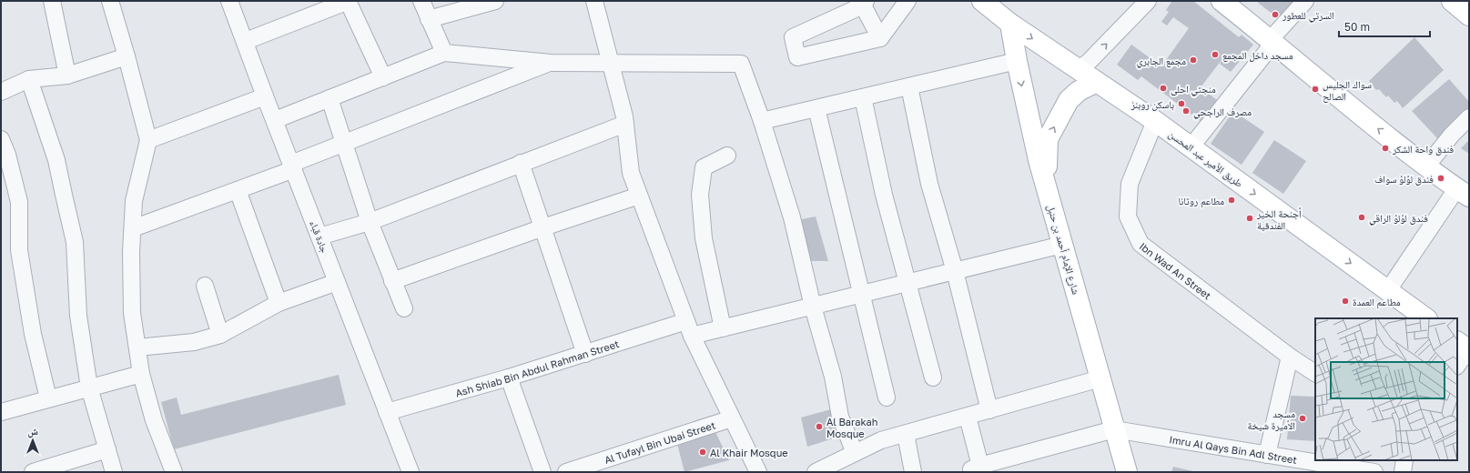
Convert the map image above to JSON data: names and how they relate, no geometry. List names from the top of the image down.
{
  "streets": {
    "main road": ["طريق الأمير عبد المحسن", "شارع الإمام أحمد بن حنبل"],
    "street": [
      "جادة قباء",
      "Ibn Wad An Street",
      "Ash Shiab Bin Abdul Rahman Street",
      "Al Tufayl Bin Ubai Street",
      "Imru Al Qays Bin Adl Street"
    ]
  },
  "crossings": [
    ["طريق الأمير عبد المحسن", "شارع الإمام أحمد بن حنبل"],
    ["طريق الأمير عبد المحسن", "Ibn Wad An Street"],
    ["جادة قباء", "Ash Shiab Bin Abdul Rahman Street"],
    ["شارع الإمام أحمد بن حنبل", "Ash Shiab Bin Abdul Rahman Street"],
    ["شارع الإمام أحمد بن حنبل", "Imru Al Qays Bin Adl Street"]
  ],
  "places": [
    "السرتي للعطور",
    "مسجد داخل المجمع",
    "مجمع الجابري",
    "منجتي احلى",
    "سواك الجليس الصالح",
    "باسكن روبنز",
    "مصرف الراجحي",
    "فندق واحة الشكر",
    "فندق لؤلؤ سواف",
    "مطاعم روتانا",
    "فندق لؤلؤ الراقي",
    "أجنحة الخير الفندقية",
    "مطاعم العمدة",
    "مسجد الأميرة شيخة",
    "Al Barakah Mosque",
    "Al Khair Mosque"
  ],
  "scale_bar": "50 m",
  "north": "top"
}
